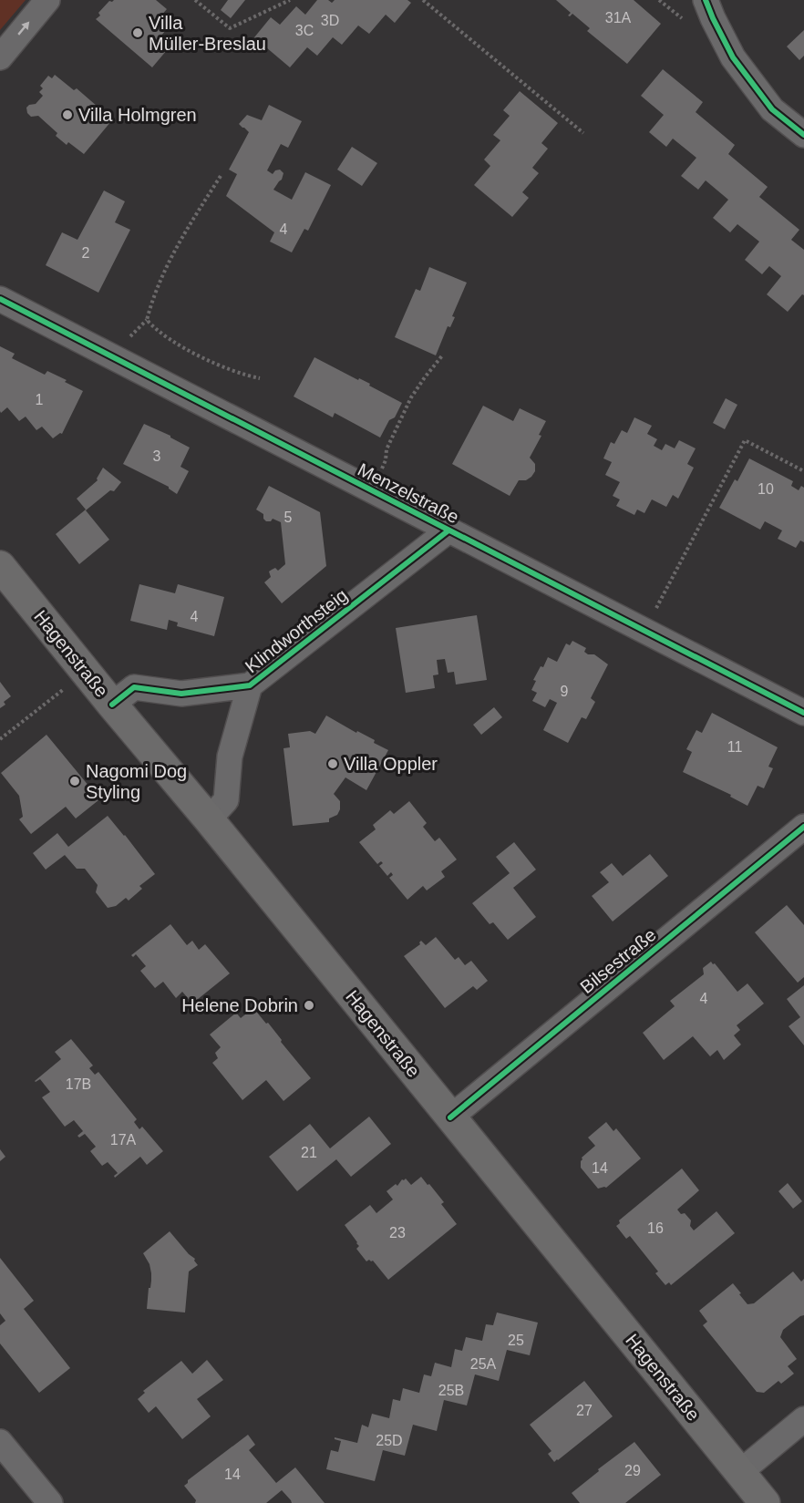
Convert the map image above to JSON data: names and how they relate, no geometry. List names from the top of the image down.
{
  "streets": {
    "main road": ["Hagenstraße"],
    "street": ["Menzelstraße", "Klindworthsteig", "Bilsestraße"]
  },
  "crossings": [
    ["Menzelstraße", "Klindworthsteig"],
    ["Klindworthsteig", "Hagenstraße"],
    ["Hagenstraße", "Bilsestraße"]
  ],
  "places": [
    "Villa Müller-Breslau",
    "Villa Holmgren",
    "Villa Oppler",
    "Nagomi Dog Styling",
    "Helene Dobrin"
  ],
  "house_numbers": [
    "31A",
    "3D",
    "3C",
    "4",
    "2",
    "1",
    "3",
    "10",
    "5",
    "4",
    "9",
    "11",
    "4",
    "17B",
    "17A",
    "21",
    "14",
    "16",
    "23",
    "25",
    "25A",
    "25B",
    "27",
    "25D",
    "29",
    "14"
  ]
}
